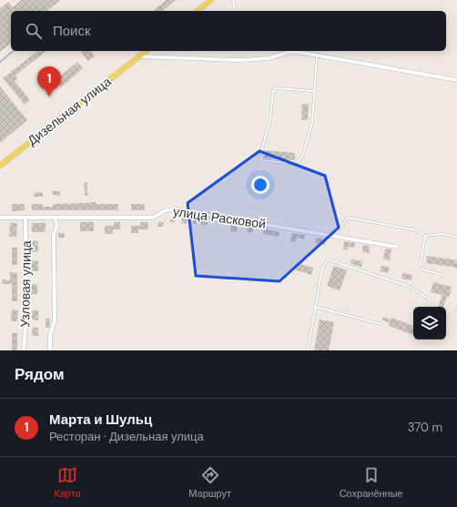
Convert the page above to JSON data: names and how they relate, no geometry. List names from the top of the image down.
{
  "streets": {
    "main road": ["Дизельная улица"],
    "street": ["улица Расковой", "Узловая улица"]
  },
  "crossings": [
    ["улица Расковой", "Узловая улица"]
  ],
  "page": {
    "search": "Поиск",
    "pins": "1",
    "heading": "Рядом",
    "list": [
      {
        "mark": "1",
        "name": "Марта и Шульц",
        "note": "Ресторан · Дизельная улица",
        "value": "370 m"
      }
    ],
    "nav": ["Карта", "Маршрут", "Сохранённые"]
  }
}
